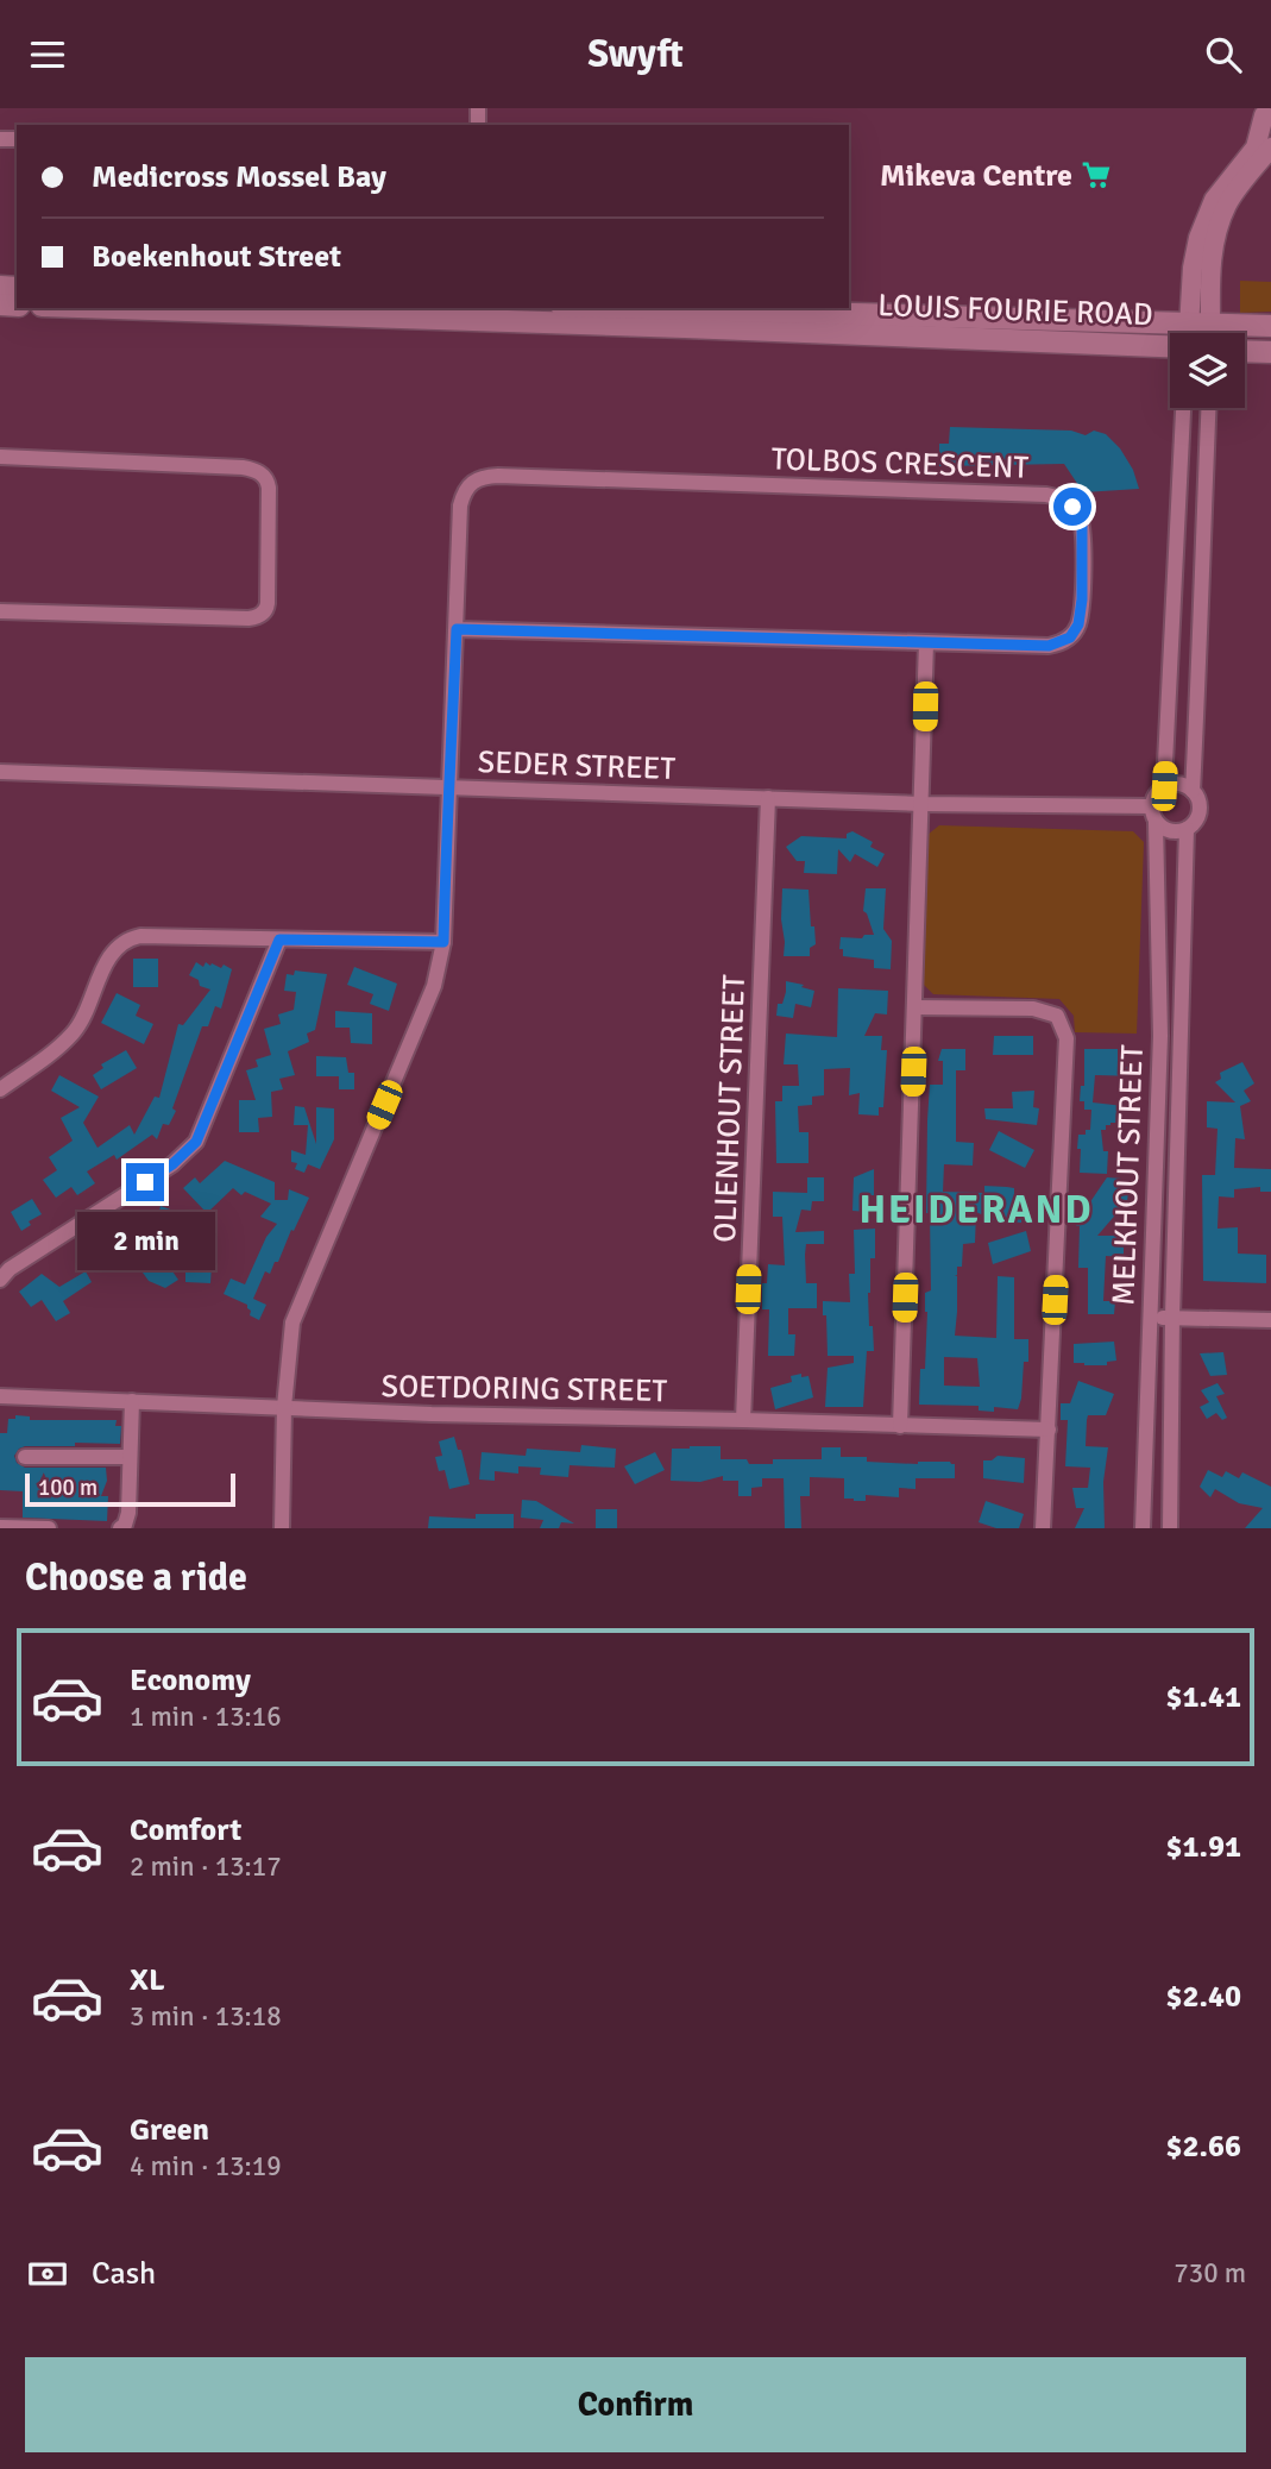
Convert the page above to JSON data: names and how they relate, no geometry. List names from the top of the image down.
{
  "streets": {
    "main road": ["LOUIS FOURIE ROAD"],
    "street": [
      "TOLBOS CRESCENT",
      "SEDER STREET",
      "OLIENHOUT STREET",
      "MELKHOUT STREET",
      "SOETDORING STREET"
    ]
  },
  "crossings": [
    ["TOLBOS CRESCENT", "SEDER STREET"],
    ["TOLBOS CRESCENT", "SOETDORING STREET"],
    ["SEDER STREET", "OLIENHOUT STREET"],
    ["SEDER STREET", "MELKHOUT STREET"],
    ["OLIENHOUT STREET", "SOETDORING STREET"]
  ],
  "districts": ["HEIDERAND"],
  "places": {
    "supermarket": ["Mikeva Centre"]
  },
  "scale_bar": "100 m",
  "page": {
    "header": "Swyft",
    "banner": ["Medicross Mossel Bay", "Boekenhout Street"],
    "bubble": "2 min",
    "scale": "100 m",
    "heading": "Choose a ride",
    "list": [
      {
        "name": "Economy",
        "note": "1 min · 13:16",
        "value": "$1.41"
      },
      {
        "name": "Comfort",
        "note": "2 min · 13:17",
        "value": "$1.91"
      },
      {
        "name": "XL",
        "note": "3 min · 13:18",
        "value": "$2.40"
      },
      {
        "name": "Green",
        "note": "4 min · 13:19",
        "value": "$2.66"
      }
    ],
    "pay": ["Cash", "730 m"],
    "buttons": "Confirm"
  }
}
